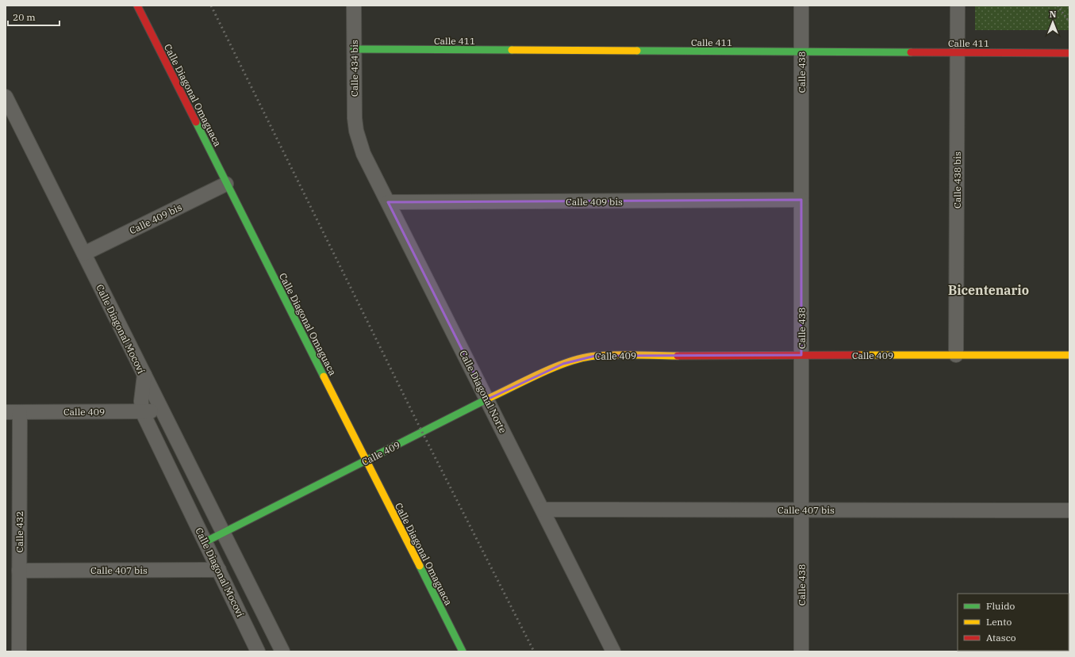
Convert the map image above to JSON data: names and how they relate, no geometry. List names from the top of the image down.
{
  "streets": {
    "street": [
      "Calle 411",
      "Calle 434 bis",
      "Calle 438",
      "Calle Diagonal Omaguaca",
      "Calle 438 bis",
      "Calle 409 bis",
      "Calle Diagonal Mocoví",
      "Calle 409",
      "Calle Diagonal Norte",
      "Calle 407 bis",
      "Calle 432"
    ]
  },
  "crossings": [
    ["Calle 411", "Calle 434 bis"],
    ["Calle 411", "Calle 438"],
    ["Calle 411", "Calle 438 bis"],
    ["Calle 434 bis", "Calle Diagonal Norte"],
    ["Calle 438", "Calle 409 bis"],
    ["Calle 438", "Calle 409"],
    ["Calle 438", "Calle 407 bis"],
    ["Calle Diagonal Omaguaca", "Calle 409 bis"],
    ["Calle Diagonal Omaguaca", "Calle 409"],
    ["Calle 438 bis", "Calle 409"],
    ["Calle 409 bis", "Calle Diagonal Mocoví"],
    ["Calle 409 bis", "Calle Diagonal Norte"],
    ["Calle Diagonal Mocoví", "Calle 409"],
    ["Calle Diagonal Mocoví", "Calle 407 bis"],
    ["Calle 409", "Calle Diagonal Norte"],
    ["Calle 409", "Calle 432"],
    ["Calle Diagonal Norte", "Calle 407 bis"],
    ["Calle 407 bis", "Calle 432"]
  ],
  "districts": ["Bicentenario"],
  "legend": ["Fluido", "Lento", "Atasco"],
  "scale_bar": "20 m",
  "north": "top"
}
